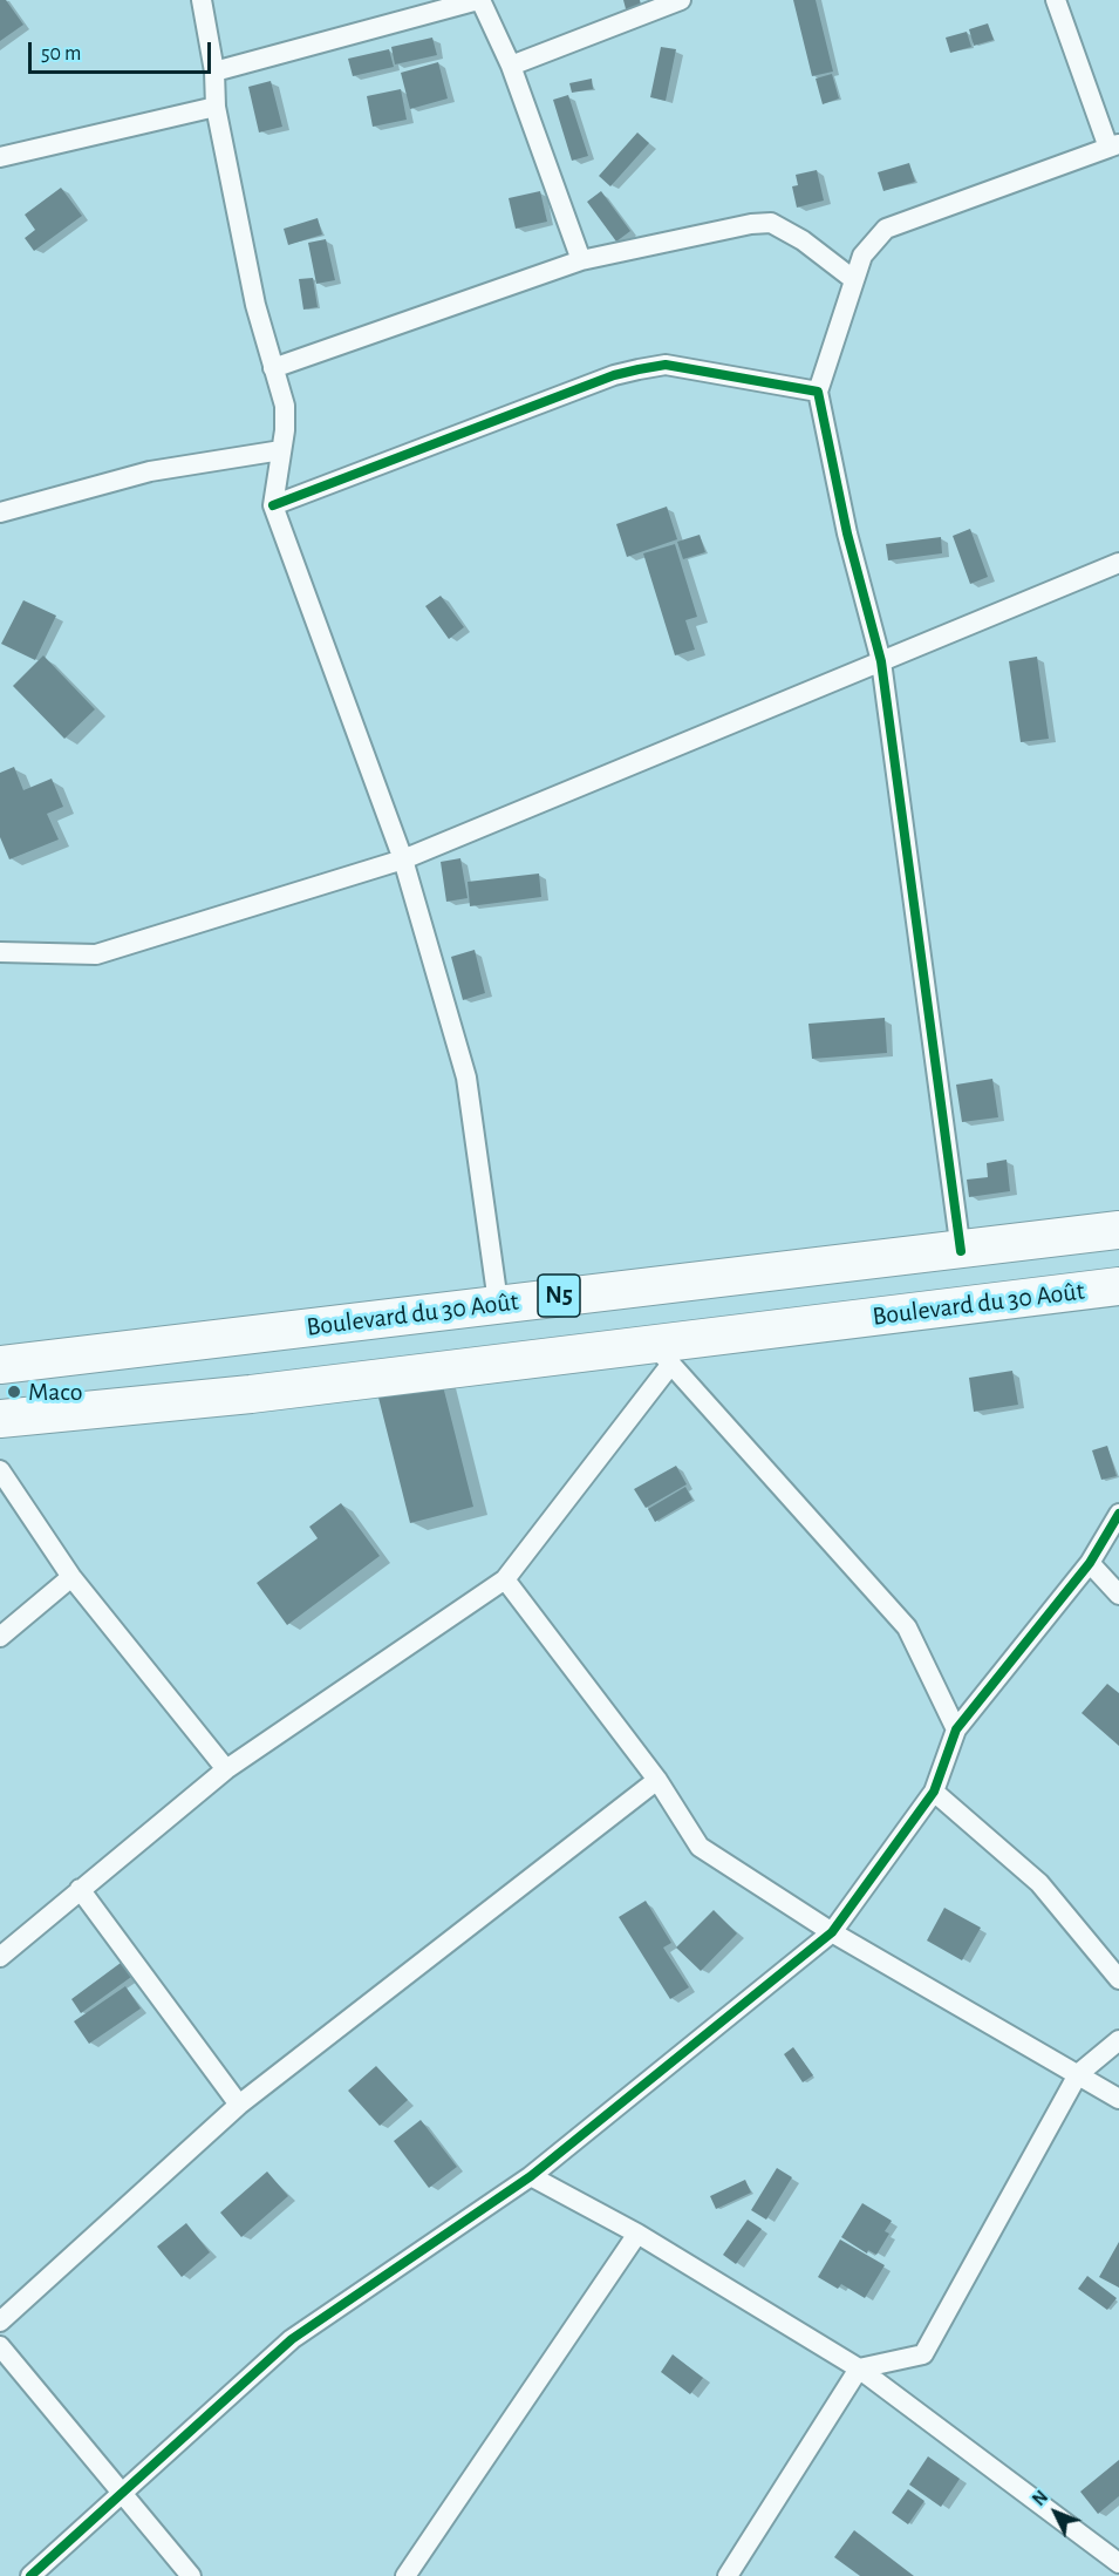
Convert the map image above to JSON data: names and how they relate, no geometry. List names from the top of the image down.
{
  "streets": {
    "highway": ["N5", "Boulevard du 30 Août"]
  },
  "places": ["Maco"],
  "scale_bar": "50 m",
  "north": "top left"
}
